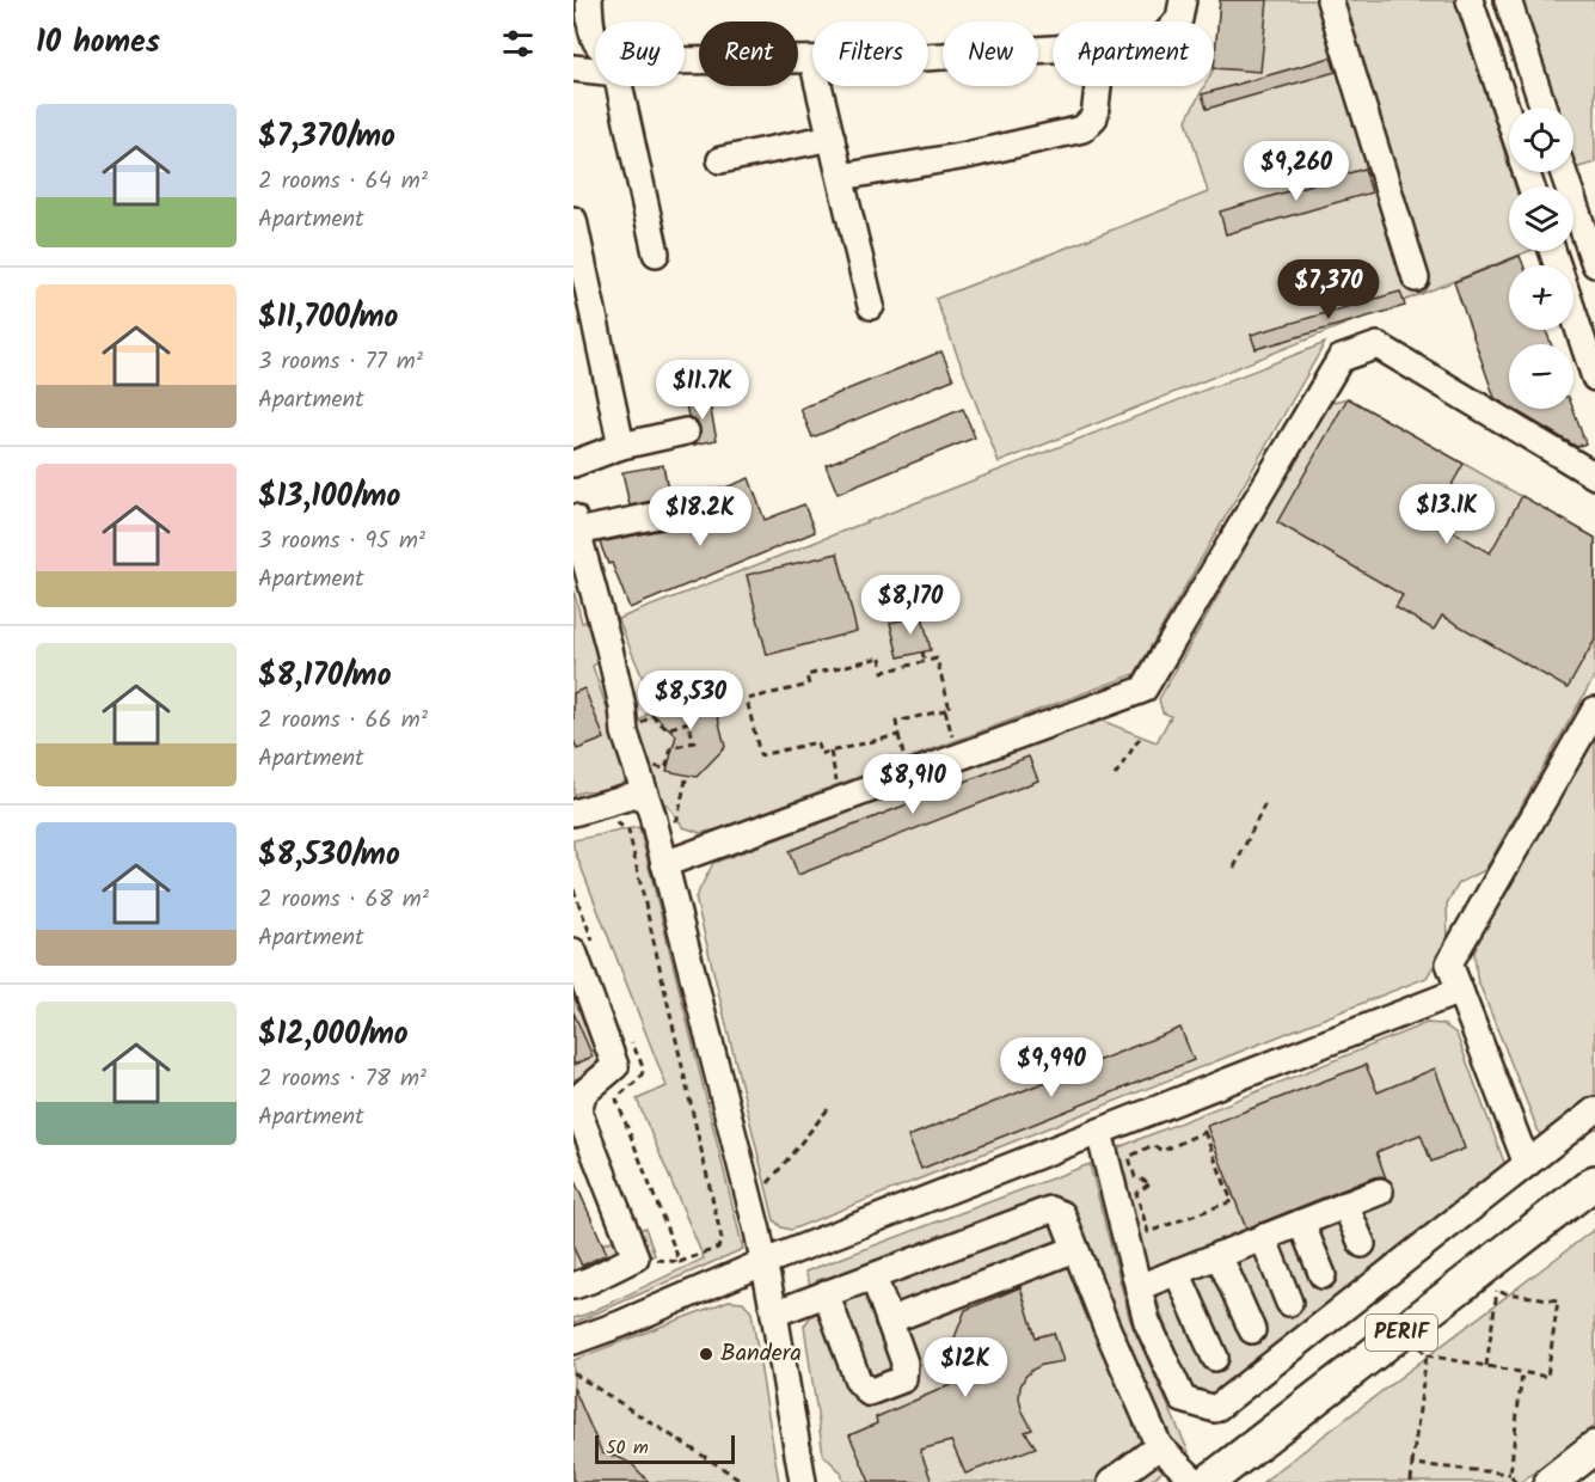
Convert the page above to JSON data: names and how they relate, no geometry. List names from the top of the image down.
{
  "streets": {
    "main road": ["PERIF"]
  },
  "places": ["Bandera"],
  "scale_bar": "50 m",
  "page": {
    "heading": "10 homes",
    "chip": [
      "Buy",
      "Rent",
      "Filters",
      "New",
      "Apartment"
    ],
    "list": [
      {
        "name": "$7,370/mo",
        "note": "2 rooms · 64 m² · Apartment"
      },
      {
        "name": "$11,700/mo",
        "note": "3 rooms · 77 m² · Apartment"
      },
      {
        "name": "$13,100/mo",
        "note": "3 rooms · 95 m² · Apartment"
      },
      {
        "name": "$8,170/mo",
        "note": "2 rooms · 66 m² · Apartment"
      },
      {
        "name": "$8,530/mo",
        "note": "2 rooms · 68 m² · Apartment"
      },
      {
        "name": "$12,000/mo",
        "note": "2 rooms · 78 m² · Apartment"
      }
    ],
    "map_buttons": ["+", "−"],
    "price": [
      "$9,260",
      "$7,370",
      "$11.7K",
      "$13.1K",
      "$18.2K",
      "$8,170",
      "$8,530",
      "$8,910",
      "$9,990",
      "$12K"
    ],
    "scale": "50 m"
  }
}
